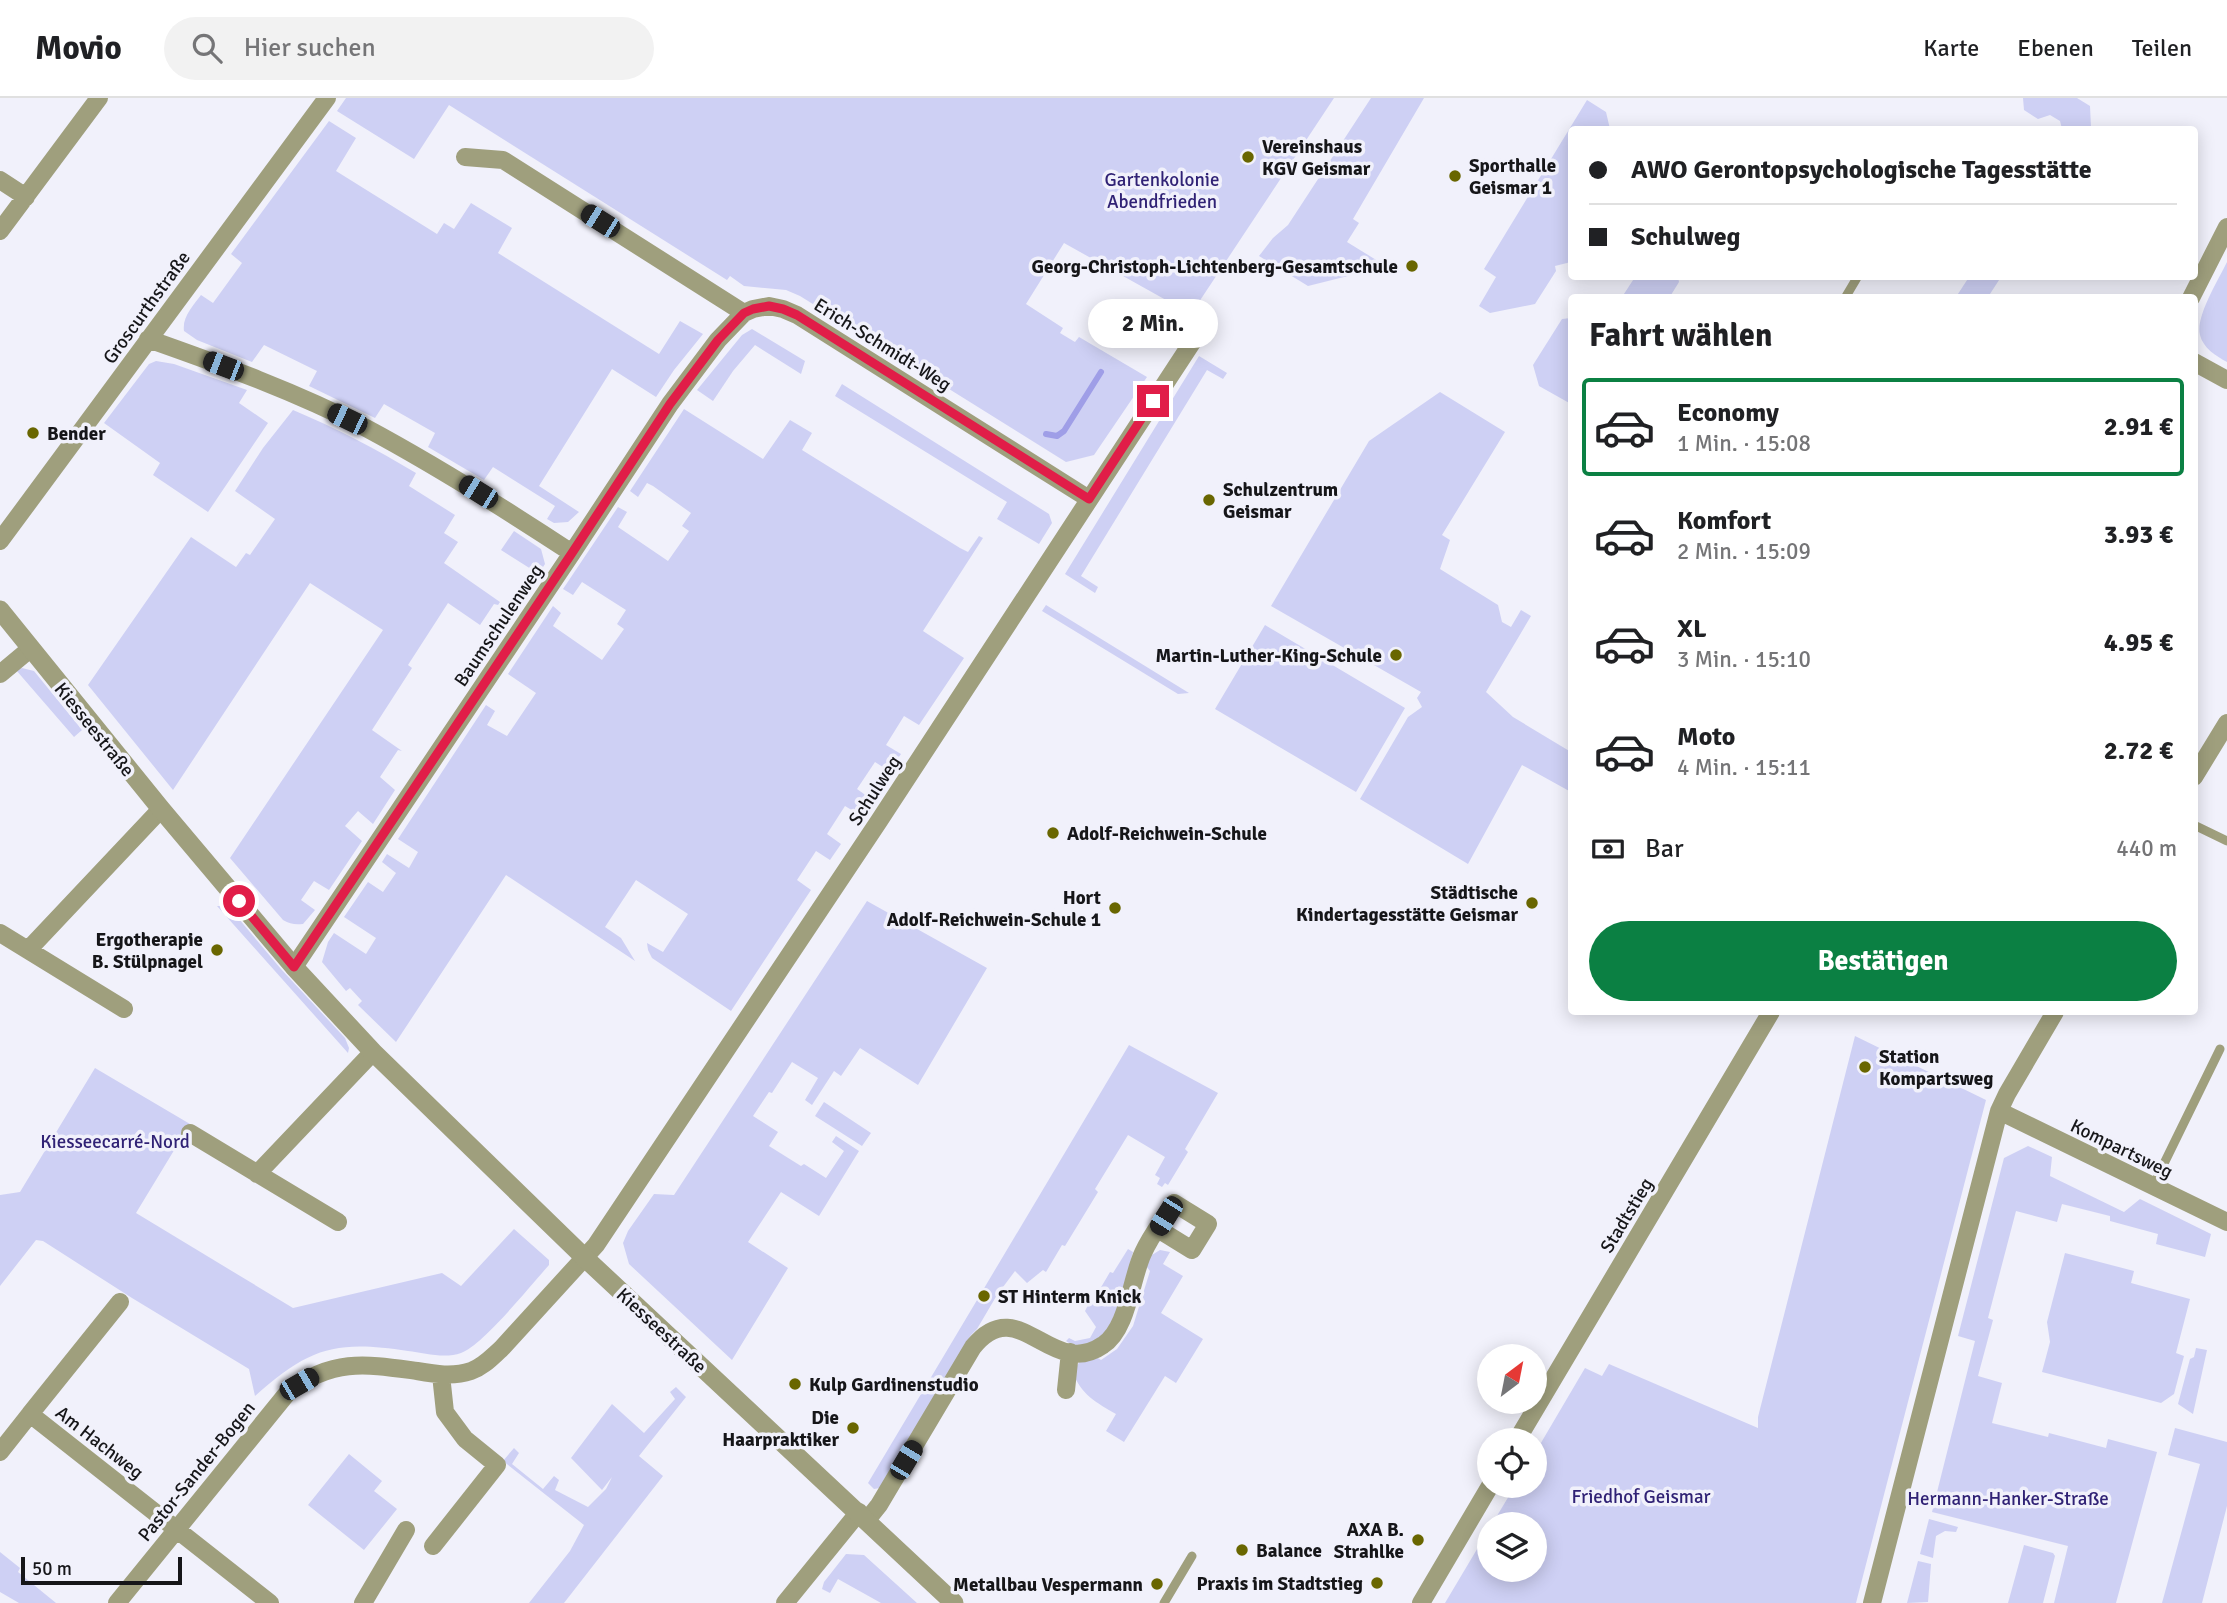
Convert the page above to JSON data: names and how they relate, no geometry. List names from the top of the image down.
{
  "streets": {
    "street": [
      "Groscurthstraße",
      "Erich-Schmidt-Weg",
      "Baumschulenweg",
      "Kiesseestraße",
      "Schulweg",
      "Kompartsweg",
      "Stadtstieg",
      "Am Hachweg",
      "Pastor-Sander-Bogen"
    ]
  },
  "crossings": [
    ["Erich-Schmidt-Weg", "Baumschulenweg"],
    ["Erich-Schmidt-Weg", "Schulweg"],
    ["Baumschulenweg", "Kiesseestraße"],
    ["Kiesseestraße", "Schulweg"],
    ["Kiesseestraße", "Pastor-Sander-Bogen"],
    ["Schulweg", "Pastor-Sander-Bogen"],
    ["Am Hachweg", "Pastor-Sander-Bogen"]
  ],
  "parks": [
    "Gartenkolonie Abendfrieden",
    "Kiesseecarré-Nord",
    "Friedhof Geismar",
    "Hermann-Hanker-Straße"
  ],
  "places": [
    "Vereinshaus KGV Geismar",
    "Sporthalle Geismar 1",
    "Georg-Christoph-Lichtenberg-Gesamtschule",
    "Bender",
    "Schulzentrum Geismar",
    "Martin-Luther-King-Schule",
    "Adolf-Reichwein-Schule",
    "Städtische Kindertagesstätte Geismar",
    "Hort Adolf-Reichwein-Schule 1",
    "Ergotherapie B. Stülpnagel",
    "Station Kompartsweg",
    "ST Hinterm Knick",
    "Kulp Gardinenstudio",
    "Die Haarpraktiker",
    "AXA B. Strahlke",
    "Balance",
    "Praxis im Stadtstieg",
    "Metallbau Vespermann"
  ],
  "scale_bar": "50 m",
  "north": "top right",
  "page": {
    "header": "Movio",
    "search": "Hier suchen",
    "nav": ["Karte", "Ebenen", "Teilen"],
    "banner": ["AWO Gerontopsychologische Tagesstätte", "Schulweg"],
    "heading": "Fahrt wählen",
    "bubble": "2 Min.",
    "list": [
      {
        "name": "Economy",
        "note": "1 Min. · 15:08",
        "value": "2.91 €"
      },
      {
        "name": "Komfort",
        "note": "2 Min. · 15:09",
        "value": "3.93 €"
      },
      {
        "name": "XL",
        "note": "3 Min. · 15:10",
        "value": "4.95 €"
      },
      {
        "name": "Moto",
        "note": "4 Min. · 15:11",
        "value": "2.72 €"
      }
    ],
    "pay": ["Bar", "440 m"],
    "buttons": "Bestätigen",
    "scale": "50 m"
  }
}
